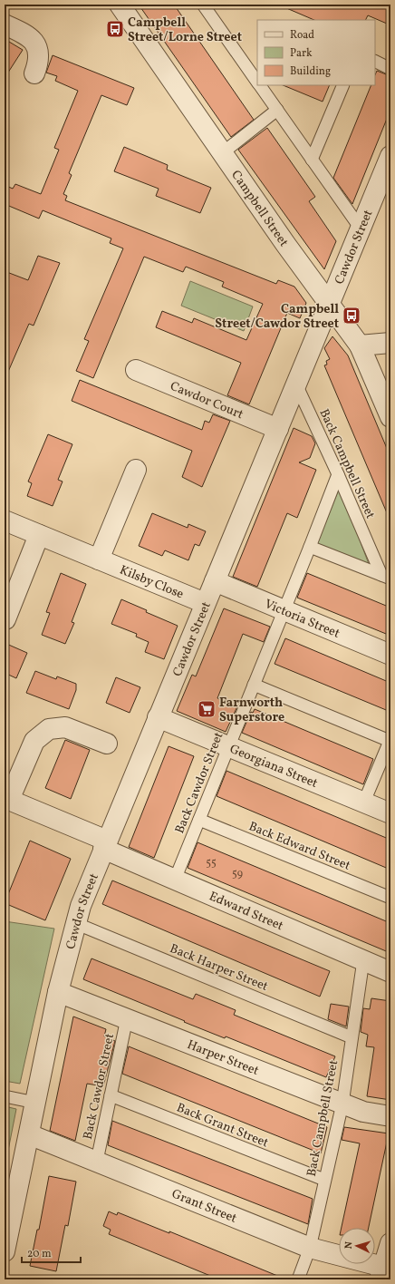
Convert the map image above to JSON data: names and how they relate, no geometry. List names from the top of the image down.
{
  "streets": {
    "street": [
      "Campbell Street",
      "Cawdor Street",
      "Cawdor Court",
      "Kilsby Close",
      "Victoria Street",
      "Georgiana Street",
      "Edward Street",
      "Harper Street",
      "Grant Street"
    ],
    "lane": [
      "Back Campbell Street",
      "Back Cawdor Street",
      "Back Edward Street",
      "Back Harper Street",
      "Back Grant Street"
    ]
  },
  "crossings": [
    ["Campbell Street", "Cawdor Street"],
    ["Cawdor Street", "Cawdor Court"],
    ["Cawdor Street", "Back Campbell Street"],
    ["Cawdor Street", "Kilsby Close"],
    ["Cawdor Street", "Victoria Street"],
    ["Cawdor Street", "Georgiana Street"],
    ["Cawdor Street", "Edward Street"],
    ["Cawdor Street", "Back Harper Street"],
    ["Cawdor Street", "Harper Street"],
    ["Cawdor Street", "Grant Street"],
    ["Back Campbell Street", "Back Cawdor Street"],
    ["Back Campbell Street", "Edward Street"],
    ["Back Campbell Street", "Back Harper Street"],
    ["Back Campbell Street", "Harper Street"],
    ["Back Campbell Street", "Back Grant Street"],
    ["Back Campbell Street", "Grant Street"],
    ["Victoria Street", "Back Cawdor Street"],
    ["Georgiana Street", "Back Cawdor Street"],
    ["Back Cawdor Street", "Back Edward Street"],
    ["Back Cawdor Street", "Edward Street"],
    ["Back Cawdor Street", "Harper Street"],
    ["Back Cawdor Street", "Back Grant Street"],
    ["Back Cawdor Street", "Grant Street"]
  ],
  "places": {
    "bus stop": ["Campbell Street/Lorne Street", "Campbell Street/Cawdor Street"],
    "supermarket": ["Farnworth Superstore"]
  },
  "house_numbers": ["55", "59"],
  "legend": ["Road", "Park", "Building"],
  "scale_bar": "20 m",
  "north": "left"
}
